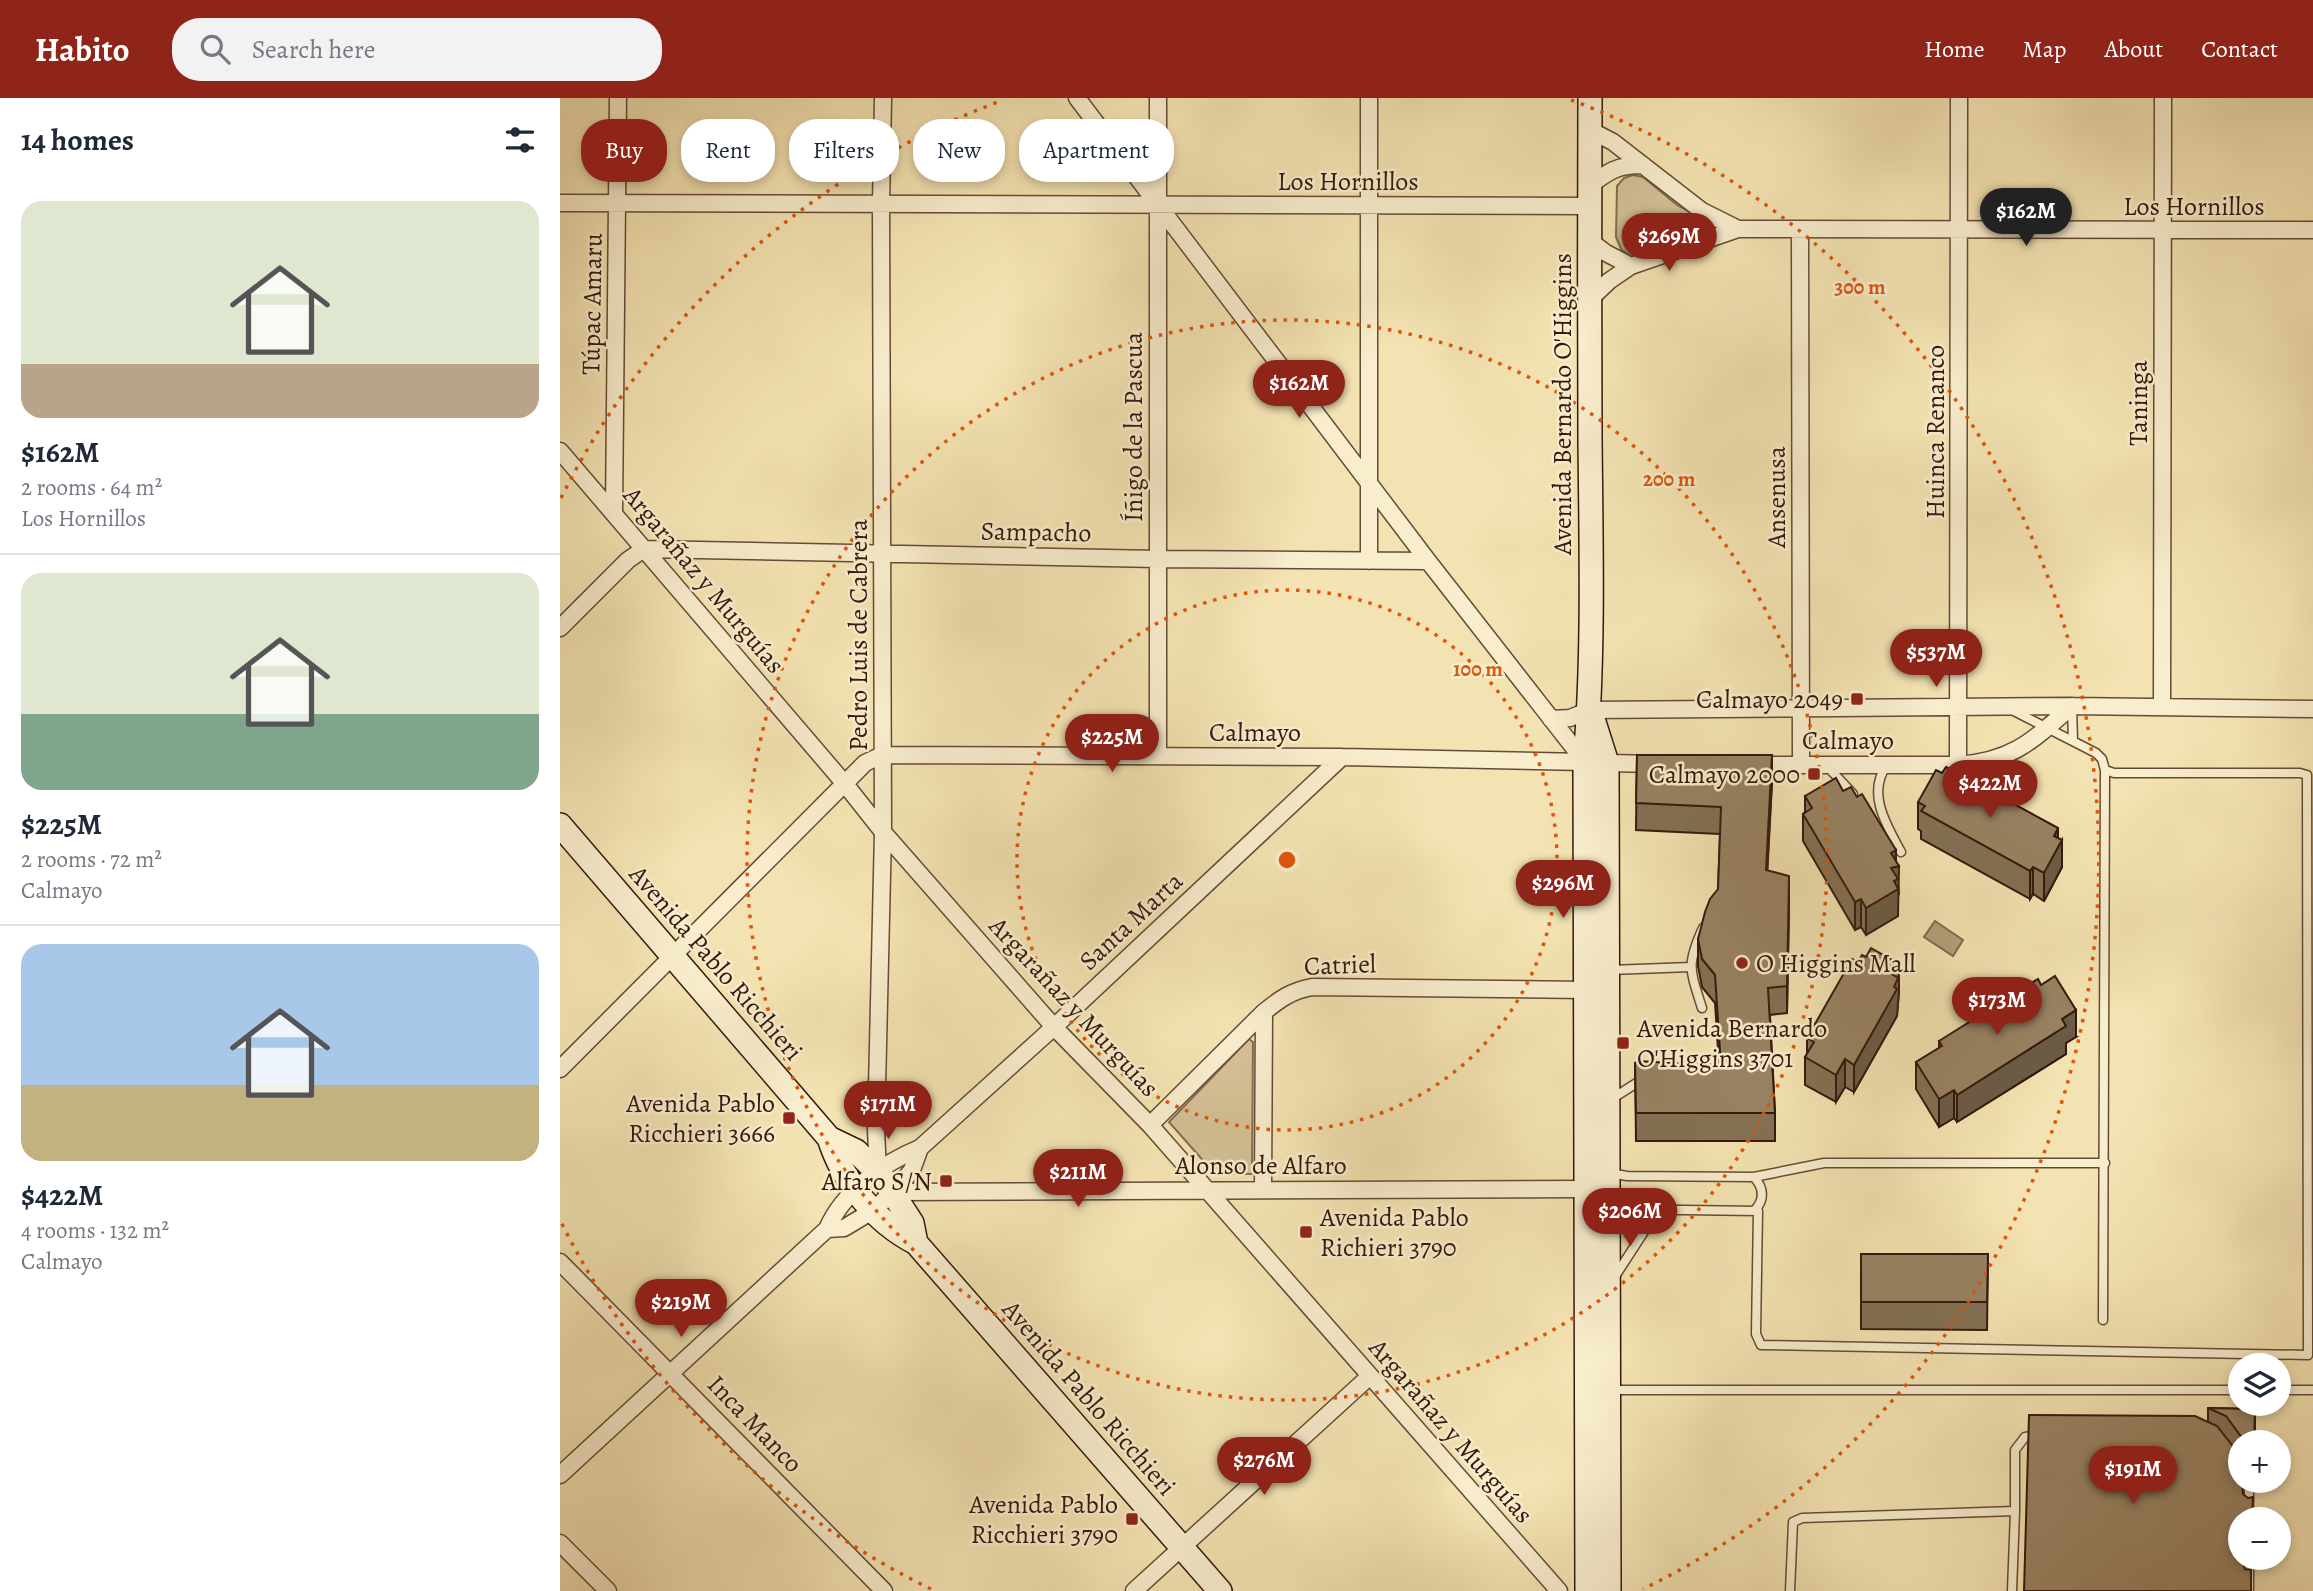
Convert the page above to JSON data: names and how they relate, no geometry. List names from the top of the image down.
{
  "streets": {
    "main road": ["Avenida Bernardo O'Higgins", "Avenida Pablo Ricchieri"],
    "street": [
      "Los Hornillos",
      "Túpac Amaru",
      "Taninga",
      "Íñigo de la Pascua",
      "Huinca Renanco",
      "Ansenusa",
      "Sampacho",
      "Argarañaz y Murguías",
      "Pedro Luis de Cabrera",
      "Calmayo",
      "Santa Marta",
      "Catriel",
      "Alonso de Alfaro",
      "Inca Manco"
    ]
  },
  "crossings": [
    ["Los Hornillos", "Túpac Amaru"],
    ["Los Hornillos", "Taninga"],
    ["Los Hornillos", "Avenida Bernardo O'Higgins"],
    ["Los Hornillos", "Íñigo de la Pascua"],
    ["Los Hornillos", "Huinca Renanco"],
    ["Los Hornillos", "Ansenusa"],
    ["Los Hornillos", "Pedro Luis de Cabrera"],
    ["Túpac Amaru", "Argarañaz y Murguías"],
    ["Taninga", "Calmayo"],
    ["Avenida Bernardo O'Higgins", "Calmayo"],
    ["Avenida Bernardo O'Higgins", "Catriel"],
    ["Avenida Bernardo O'Higgins", "Alonso de Alfaro"],
    ["Íñigo de la Pascua", "Sampacho"],
    ["Íñigo de la Pascua", "Calmayo"],
    ["Huinca Renanco", "Calmayo"],
    ["Ansenusa", "Calmayo"],
    ["Sampacho", "Argarañaz y Murguías"],
    ["Sampacho", "Pedro Luis de Cabrera"],
    ["Argarañaz y Murguías", "Pedro Luis de Cabrera"],
    ["Argarañaz y Murguías", "Santa Marta"],
    ["Argarañaz y Murguías", "Catriel"],
    ["Argarañaz y Murguías", "Alonso de Alfaro"],
    ["Pedro Luis de Cabrera", "Calmayo"],
    ["Pedro Luis de Cabrera", "Santa Marta"],
    ["Pedro Luis de Cabrera", "Avenida Pablo Ricchieri"],
    ["Calmayo", "Santa Marta"],
    ["Santa Marta", "Avenida Pablo Ricchieri"],
    ["Santa Marta", "Alonso de Alfaro"],
    ["Santa Marta", "Inca Manco"],
    ["Avenida Pablo Ricchieri", "Alonso de Alfaro"]
  ],
  "places": {
    "transit": [
      "Calmayo 2049",
      "Calmayo 2000",
      "Avenida Bernardo O'Higgins 3701",
      "Avenida Pablo Ricchieri 3666",
      "Alfaro S/N",
      "Avenida Pablo Richieri 3790",
      "Avenida Pablo Ricchieri 3790"
    ],
    "other": ["O Higgins Mall"]
  },
  "page": {
    "header": "Habito",
    "search": "Search here",
    "nav": [
      "Home",
      "Map",
      "About",
      "Contact"
    ],
    "heading": "14 homes",
    "chip": [
      "Buy",
      "Rent",
      "Filters",
      "New",
      "Apartment"
    ],
    "list": [
      {
        "name": "$162M",
        "note": "2 rooms · 64 m² · Los Hornillos"
      },
      {
        "name": "$225M",
        "note": "2 rooms · 72 m² · Calmayo"
      },
      {
        "name": "$422M",
        "note": "4 rooms · 132 m² · Calmayo"
      }
    ],
    "price": [
      "$162M",
      "$269M",
      "$162M",
      "$537M",
      "$225M",
      "$422M",
      "$296M",
      "$173M",
      "$171M",
      "$211M",
      "$206M",
      "$219M",
      "$276M",
      "$191M"
    ],
    "map_buttons": ["+", "−"]
  },
  "rings": ["300 m", "200 m", "100 m"]
}
